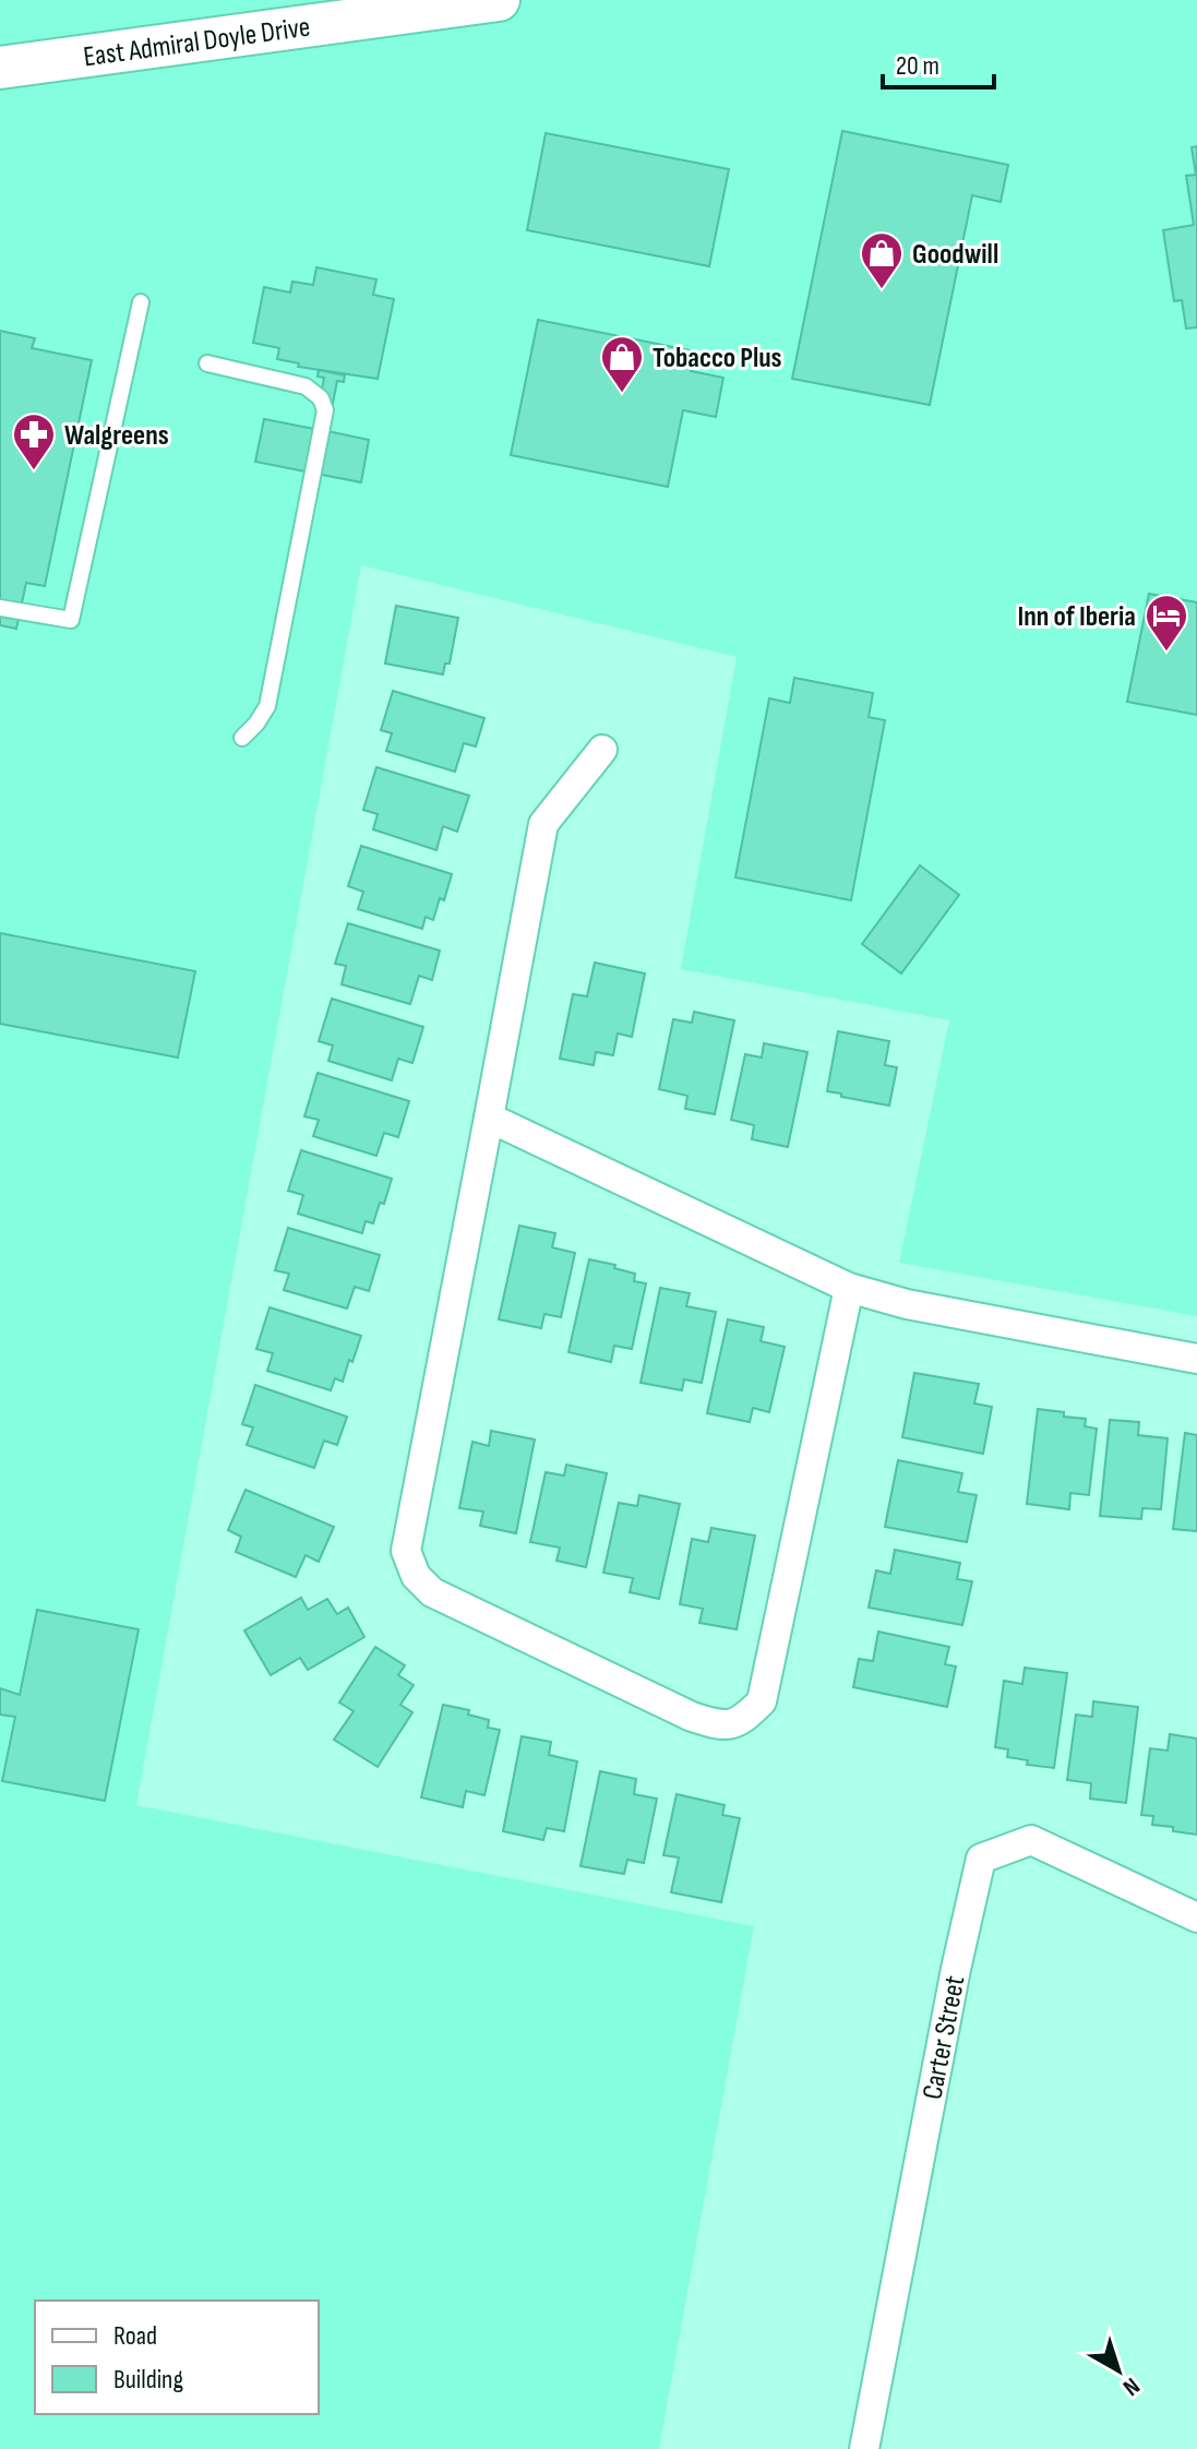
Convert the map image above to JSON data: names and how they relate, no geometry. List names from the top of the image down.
{
  "streets": {
    "main road": ["East Admiral Doyle Drive"],
    "street": ["Carter Street"]
  },
  "places": {
    "shop": ["Goodwill", "Tobacco Plus"],
    "pharmacy": ["Walgreens"],
    "hotel": ["Inn of Iberia"]
  },
  "legend": ["Road", "Building"],
  "scale_bar": "20 m",
  "north": "bottom right"
}
